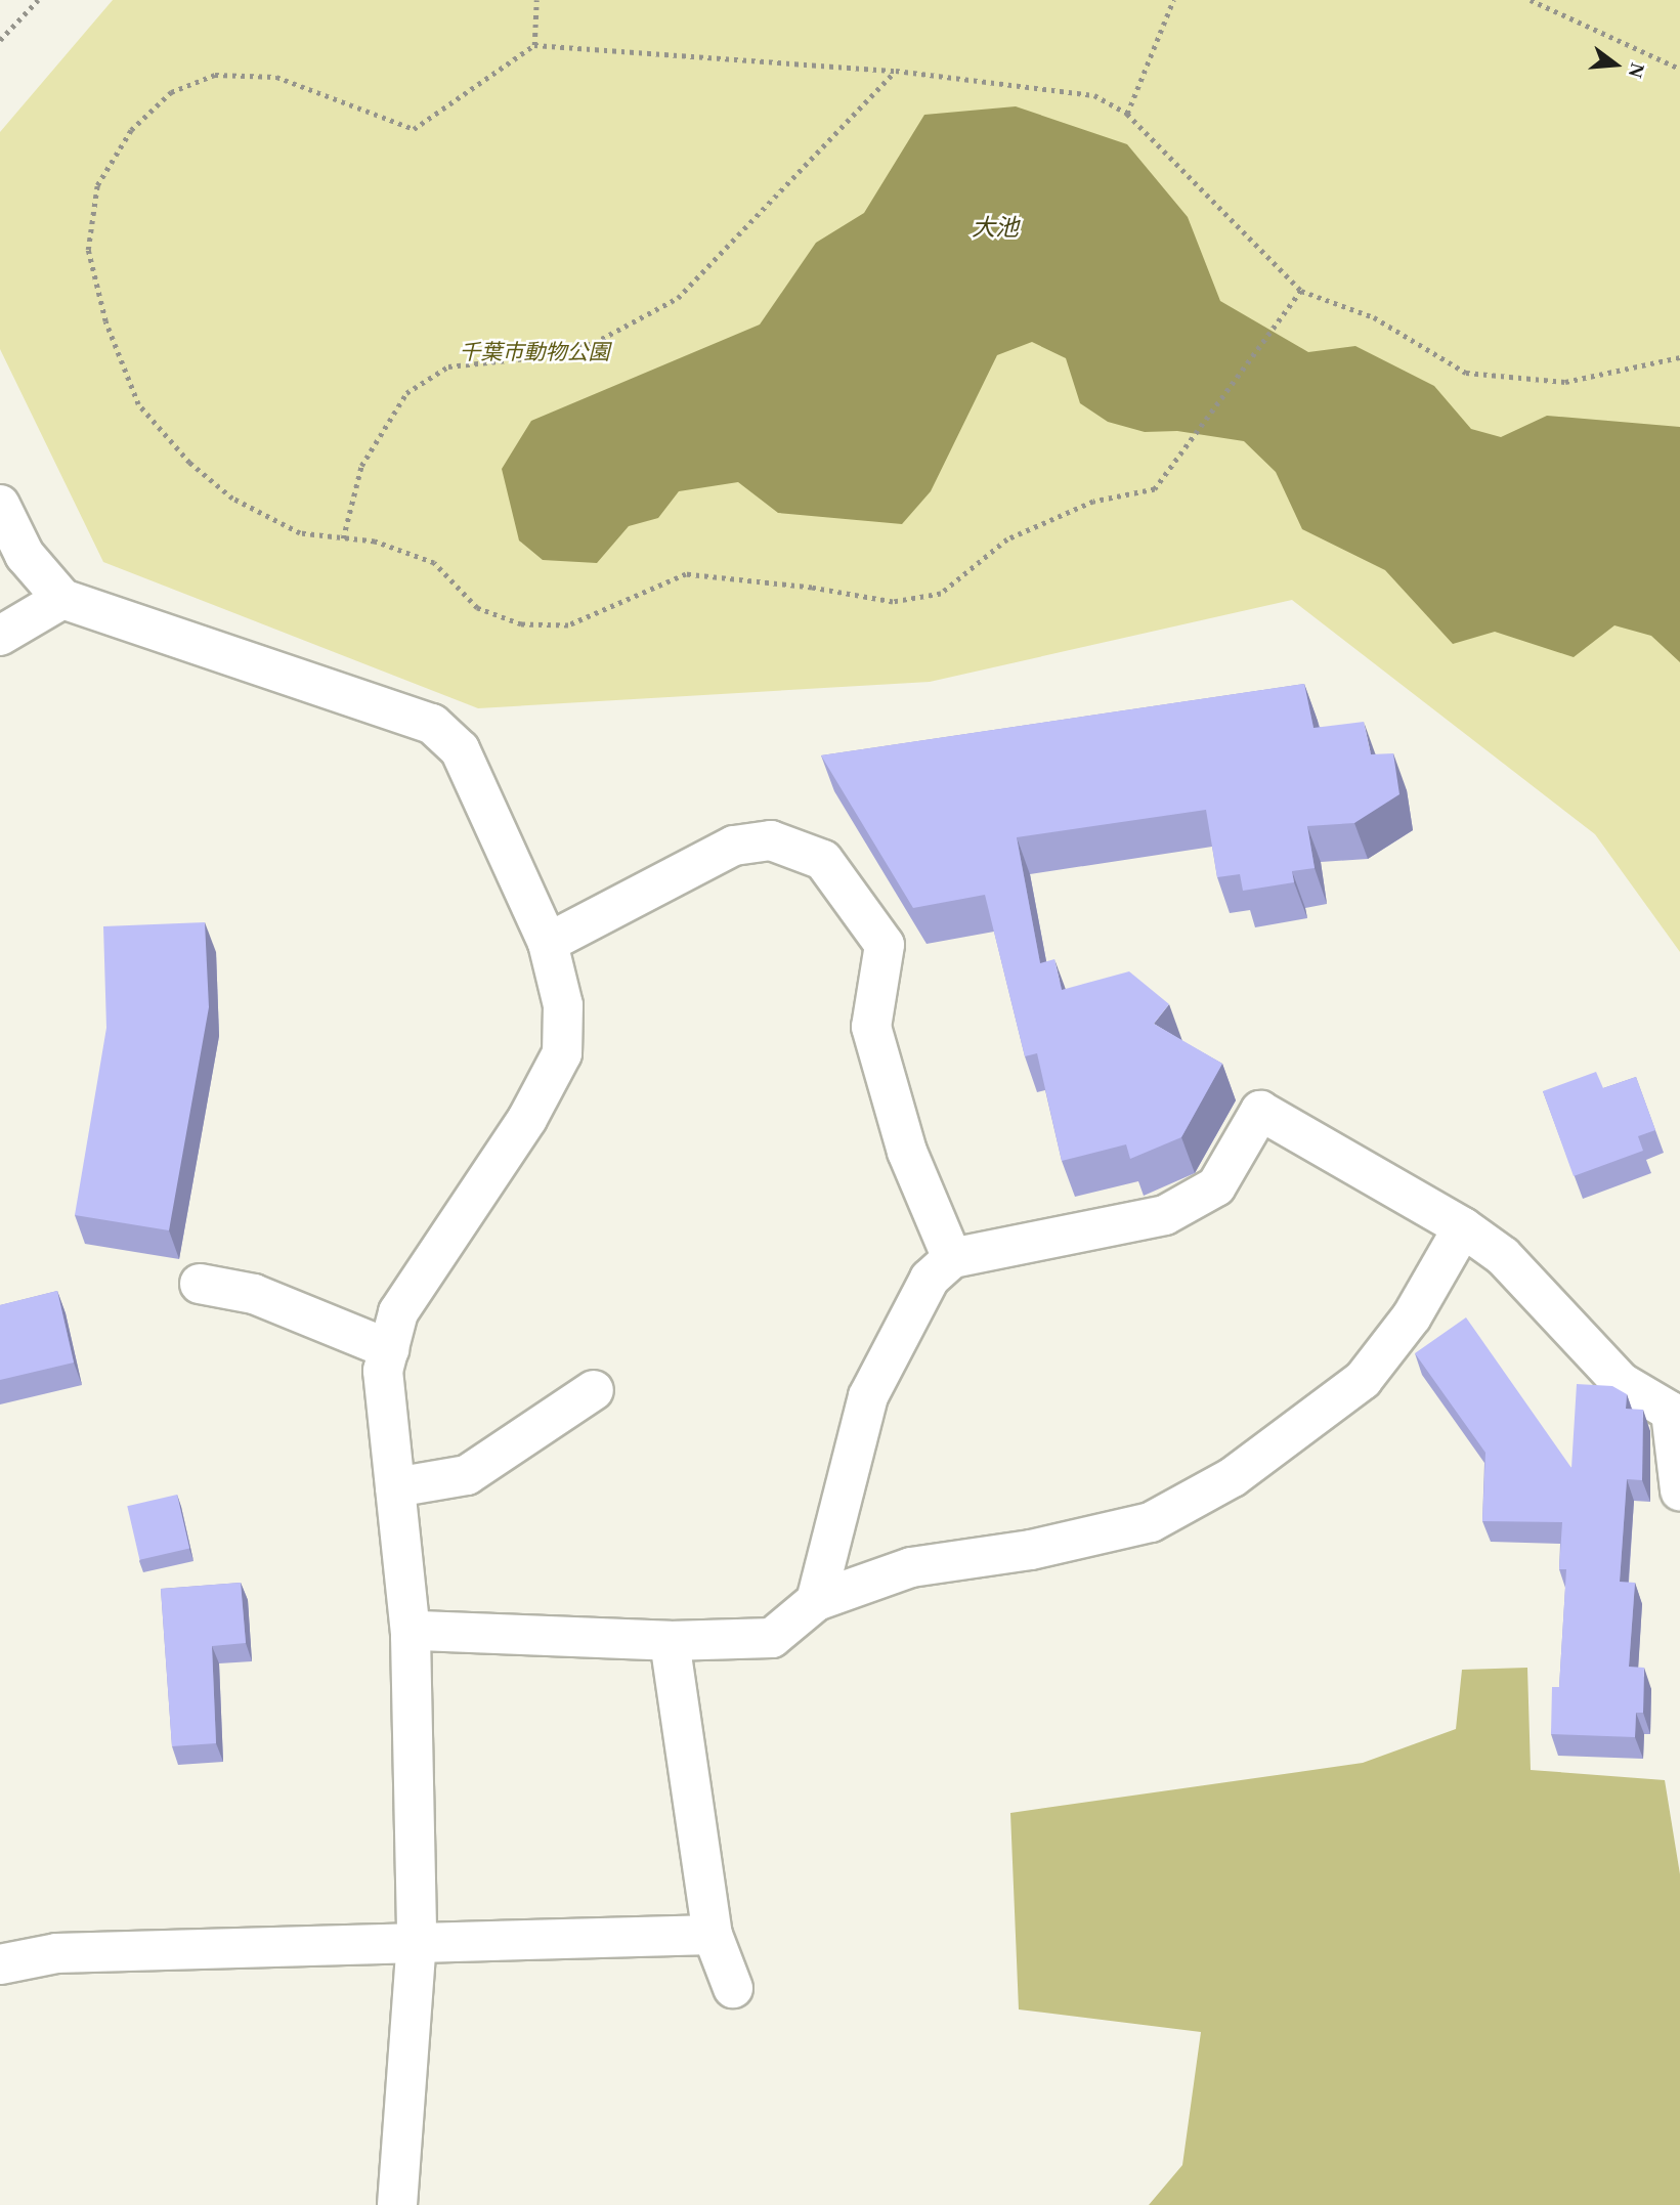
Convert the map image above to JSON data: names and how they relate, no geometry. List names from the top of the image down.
{
  "water": ["大池"],
  "parks": ["千葉市動物公園"],
  "north": "right"
}
